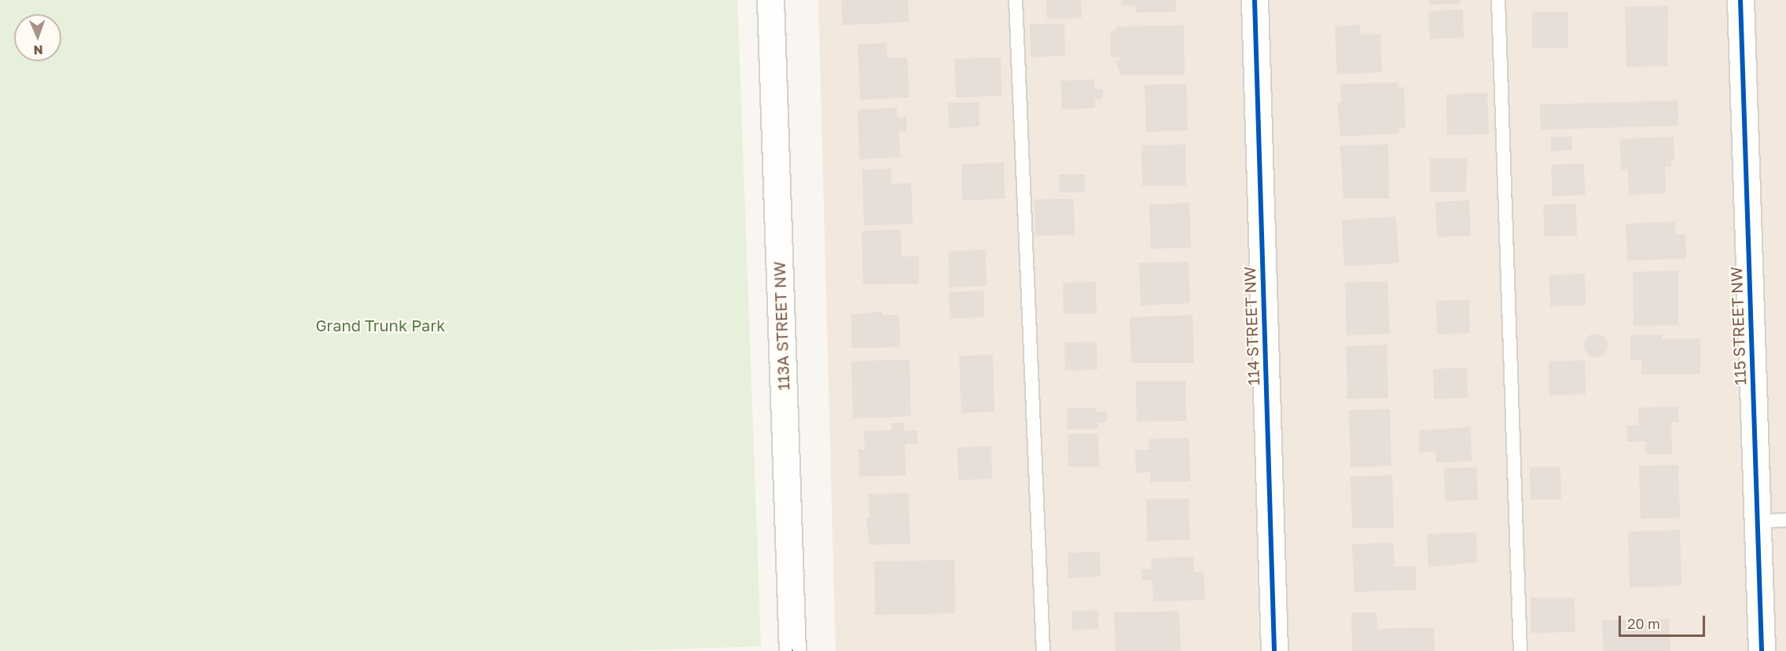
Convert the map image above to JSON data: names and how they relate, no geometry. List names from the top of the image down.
{
  "streets": {
    "street": ["113A STREET NW", "114 STREET NW", "115 STREET NW"]
  },
  "parks": ["Grand Trunk Park"],
  "scale_bar": "20 m",
  "north": "bottom"
}
